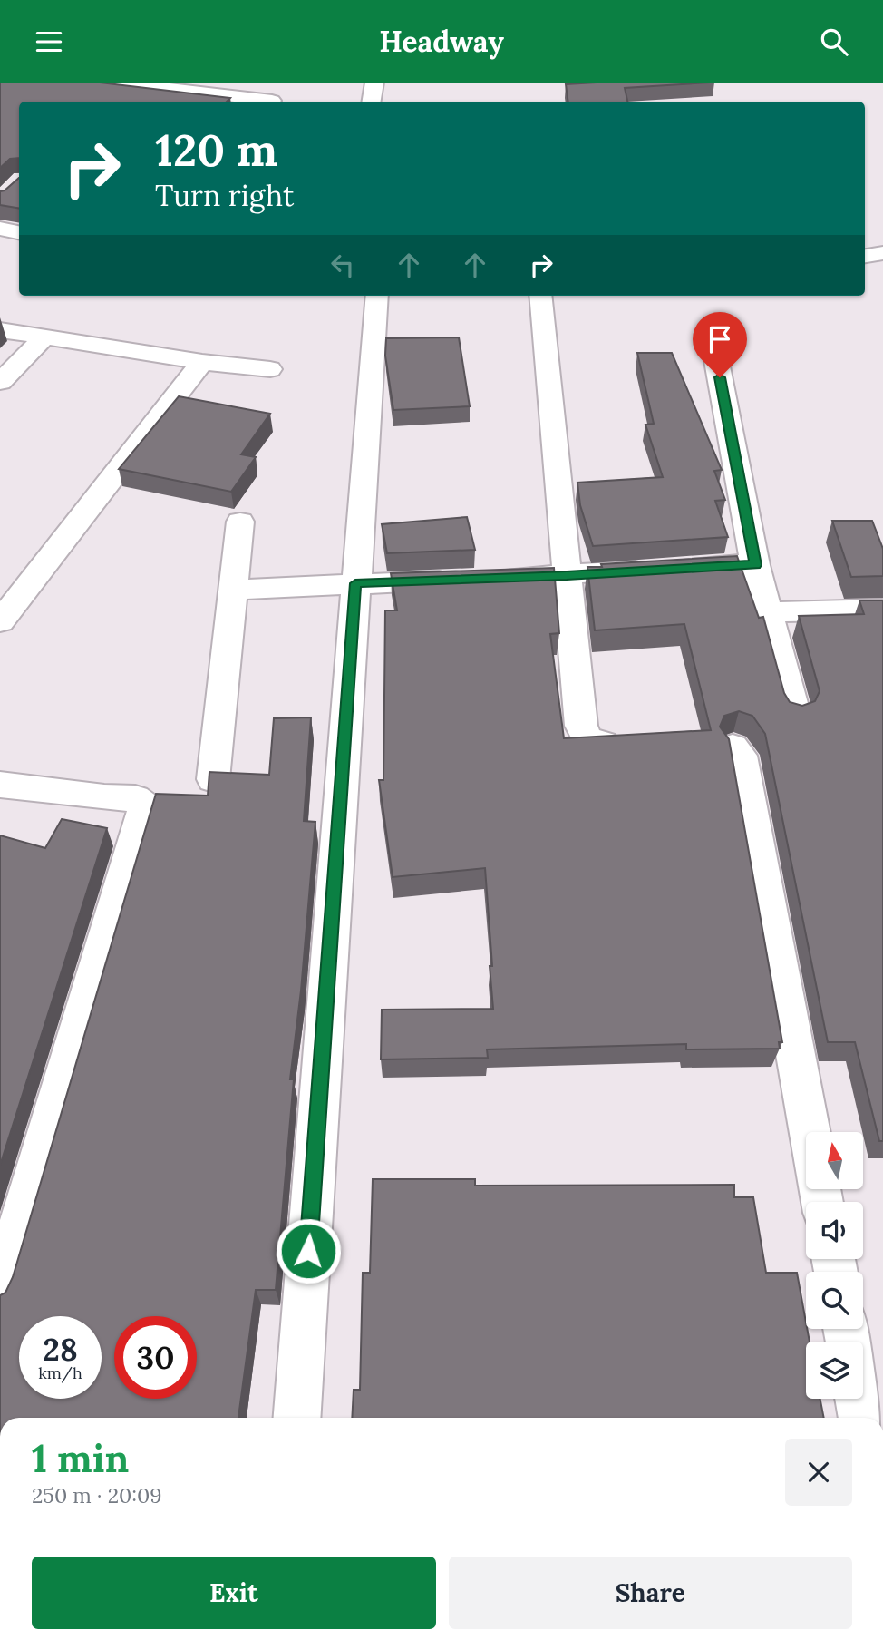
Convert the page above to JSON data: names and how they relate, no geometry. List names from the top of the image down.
{
  "north": "top",
  "page": {
    "header": "Headway",
    "turn": ["120 m", "Turn right"],
    "speed": "28 km/h",
    "limit": "30",
    "heading": ["1 min", "250 m · 20:09"],
    "buttons": ["Exit", "Share"]
  }
}
